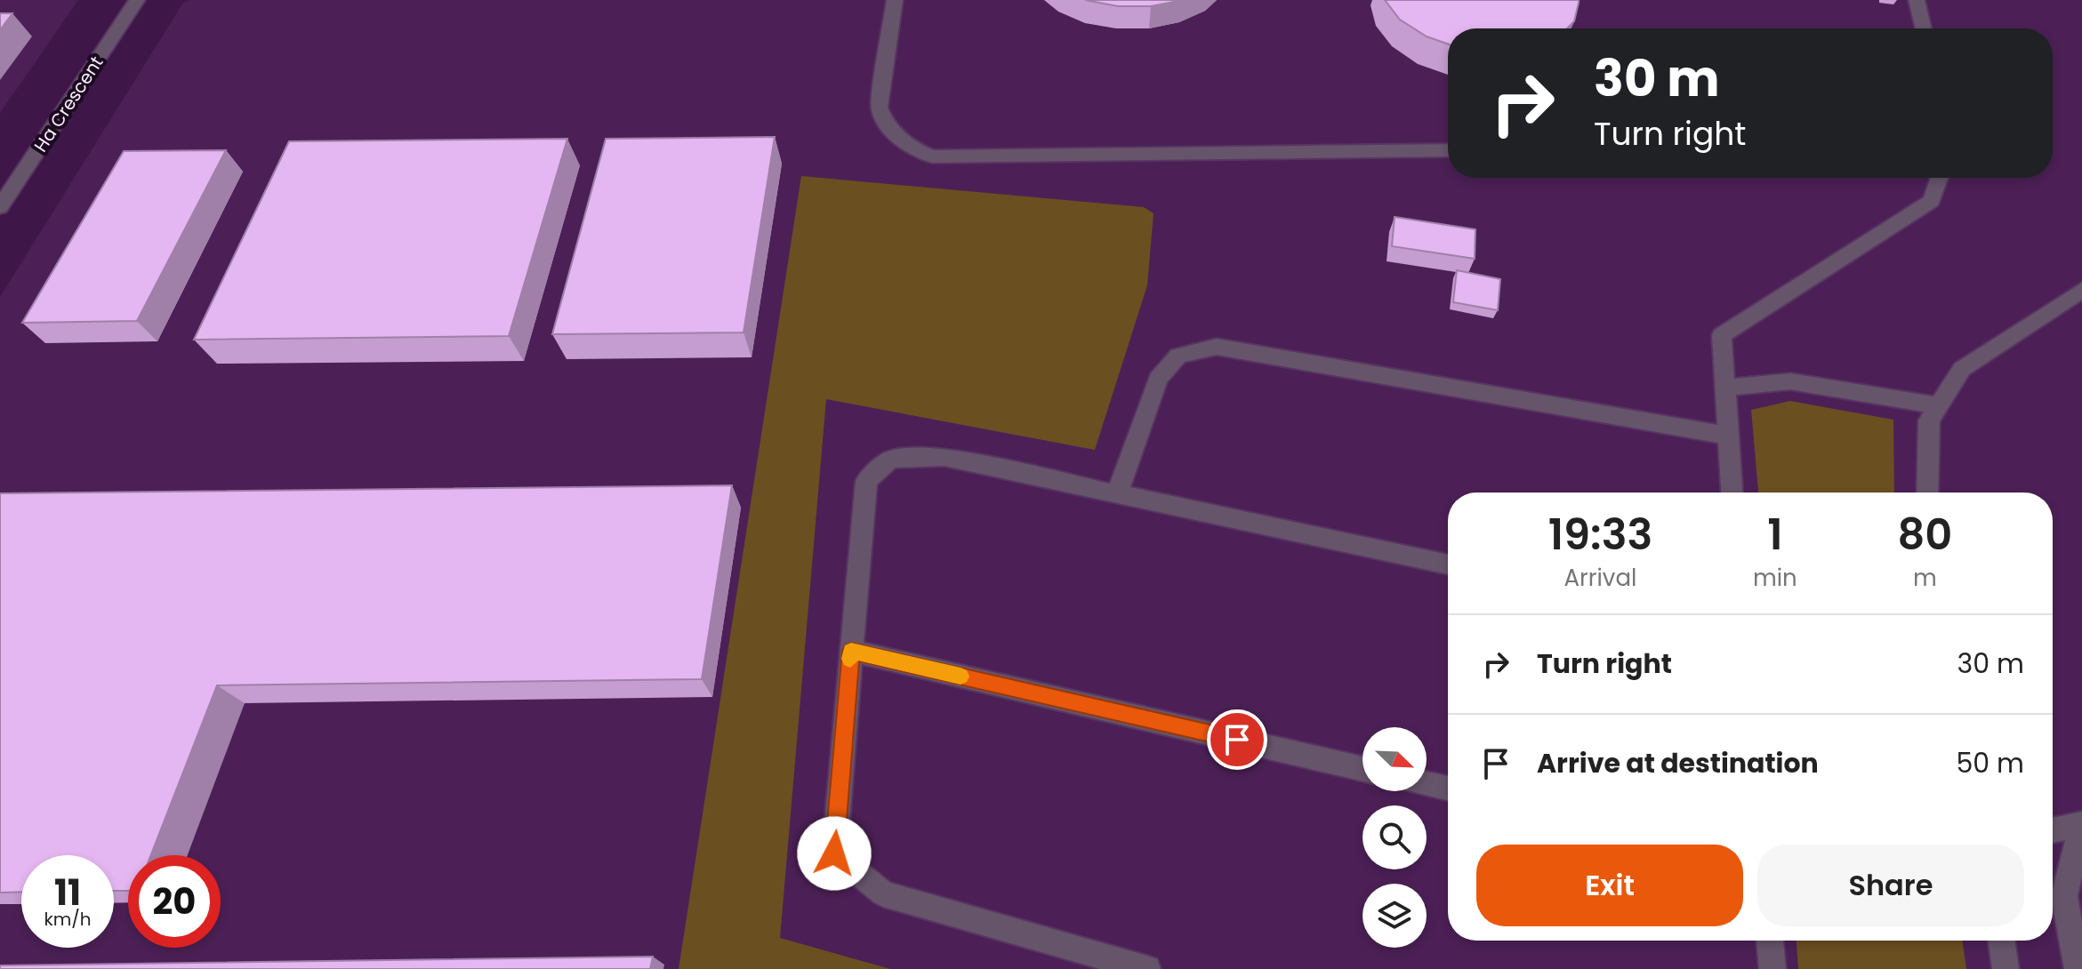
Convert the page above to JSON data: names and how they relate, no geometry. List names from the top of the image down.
{
  "streets": {
    "street": ["Ha Crescent"]
  },
  "north": "bottom right",
  "page": {
    "turn": ["30 m", "Turn right"],
    "eta": [
      "19:33",
      "Arrival",
      "1",
      "min",
      "80",
      "m"
    ],
    "list": [
      {
        "name": "Turn right",
        "value": "30 m"
      },
      {
        "name": "Arrive at destination",
        "value": "50 m"
      }
    ],
    "buttons": ["Exit", "Share"],
    "speed": "11 km/h",
    "limit": "20"
  }
}
